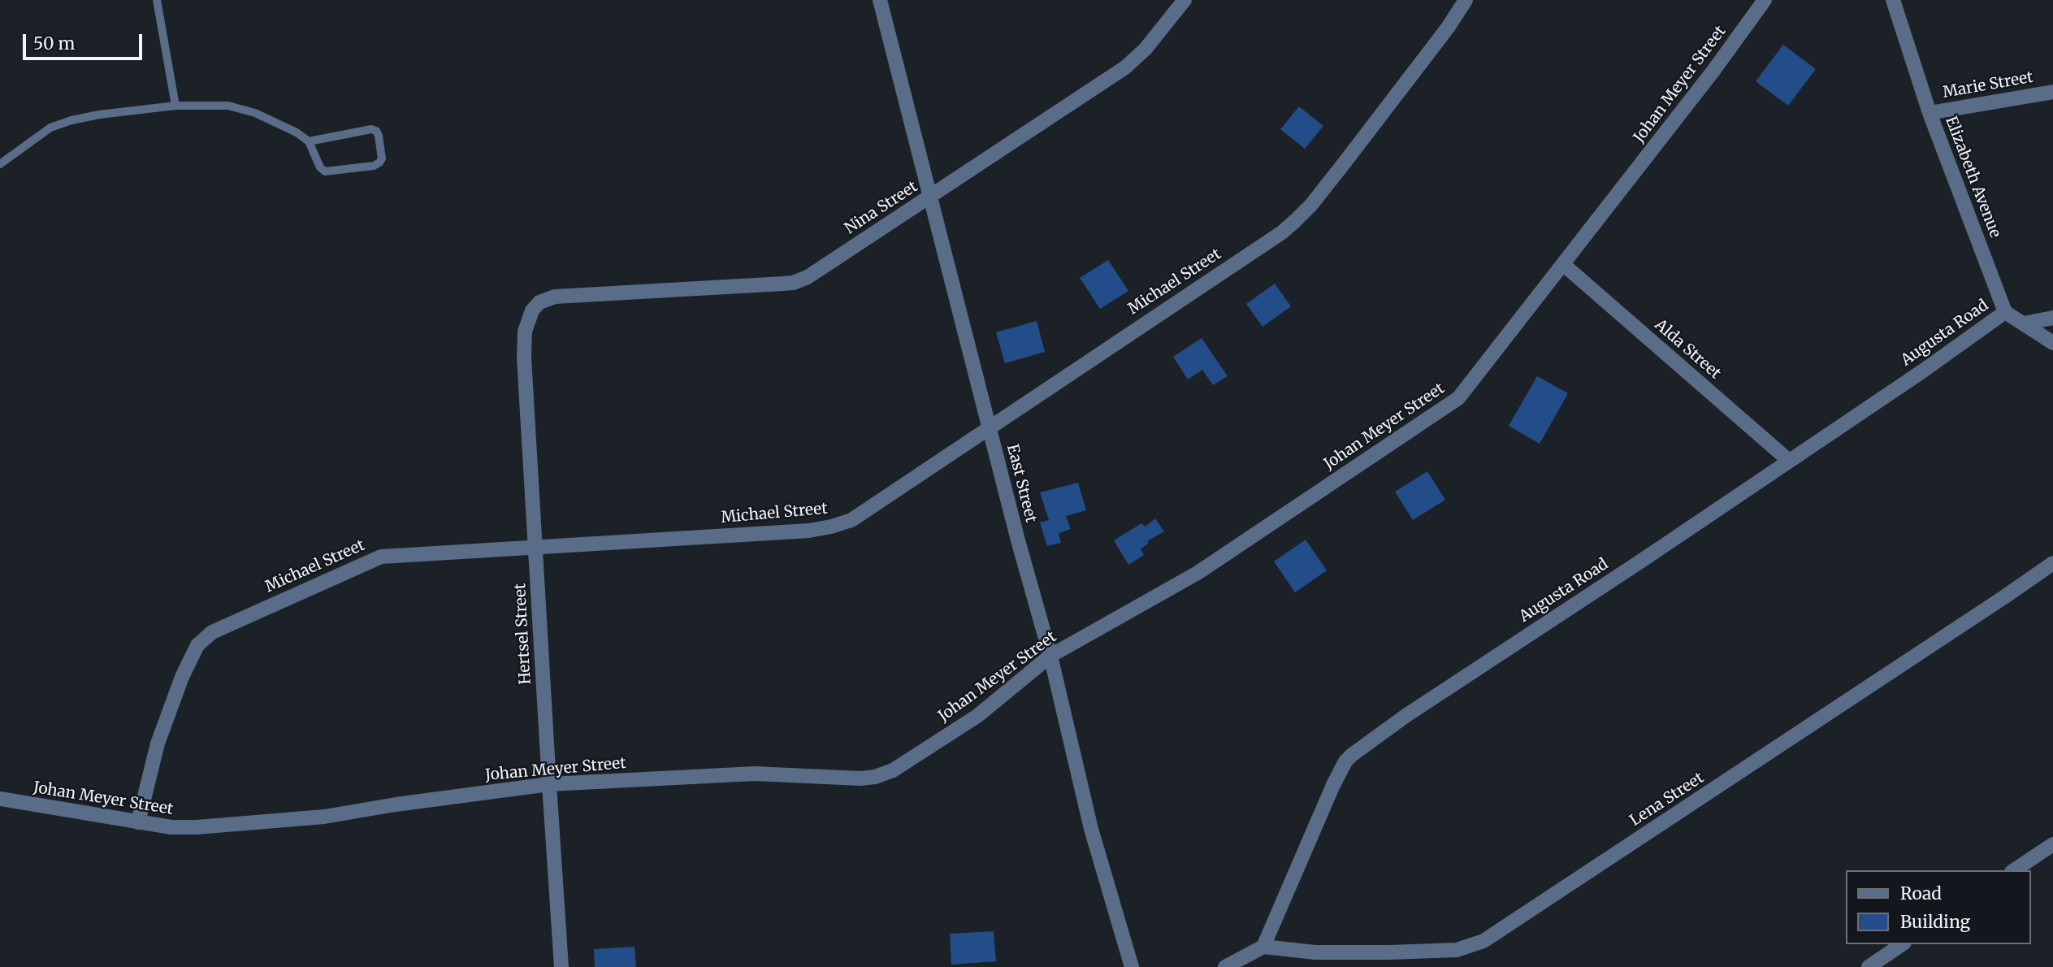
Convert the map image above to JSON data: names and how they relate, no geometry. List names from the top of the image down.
{
  "streets": {
    "street": [
      "Johan Meyer Street",
      "Marie Street",
      "Elizabeth Avenue",
      "Nina Street",
      "Michael Street",
      "Augusta Road",
      "Alda Street",
      "East Street",
      "Hertsel Street",
      "Lena Street"
    ]
  },
  "crossings": [
    ["Johan Meyer Street", "Michael Street"],
    ["Johan Meyer Street", "Alda Street"],
    ["Johan Meyer Street", "East Street"],
    ["Johan Meyer Street", "Hertsel Street"],
    ["Marie Street", "Elizabeth Avenue"],
    ["Elizabeth Avenue", "Augusta Road"],
    ["Nina Street", "East Street"],
    ["Nina Street", "Hertsel Street"],
    ["Michael Street", "East Street"],
    ["Michael Street", "Hertsel Street"],
    ["Augusta Road", "Alda Street"],
    ["Augusta Road", "Lena Street"]
  ],
  "legend": ["Road", "Building"],
  "scale_bar": "50 m"
}
